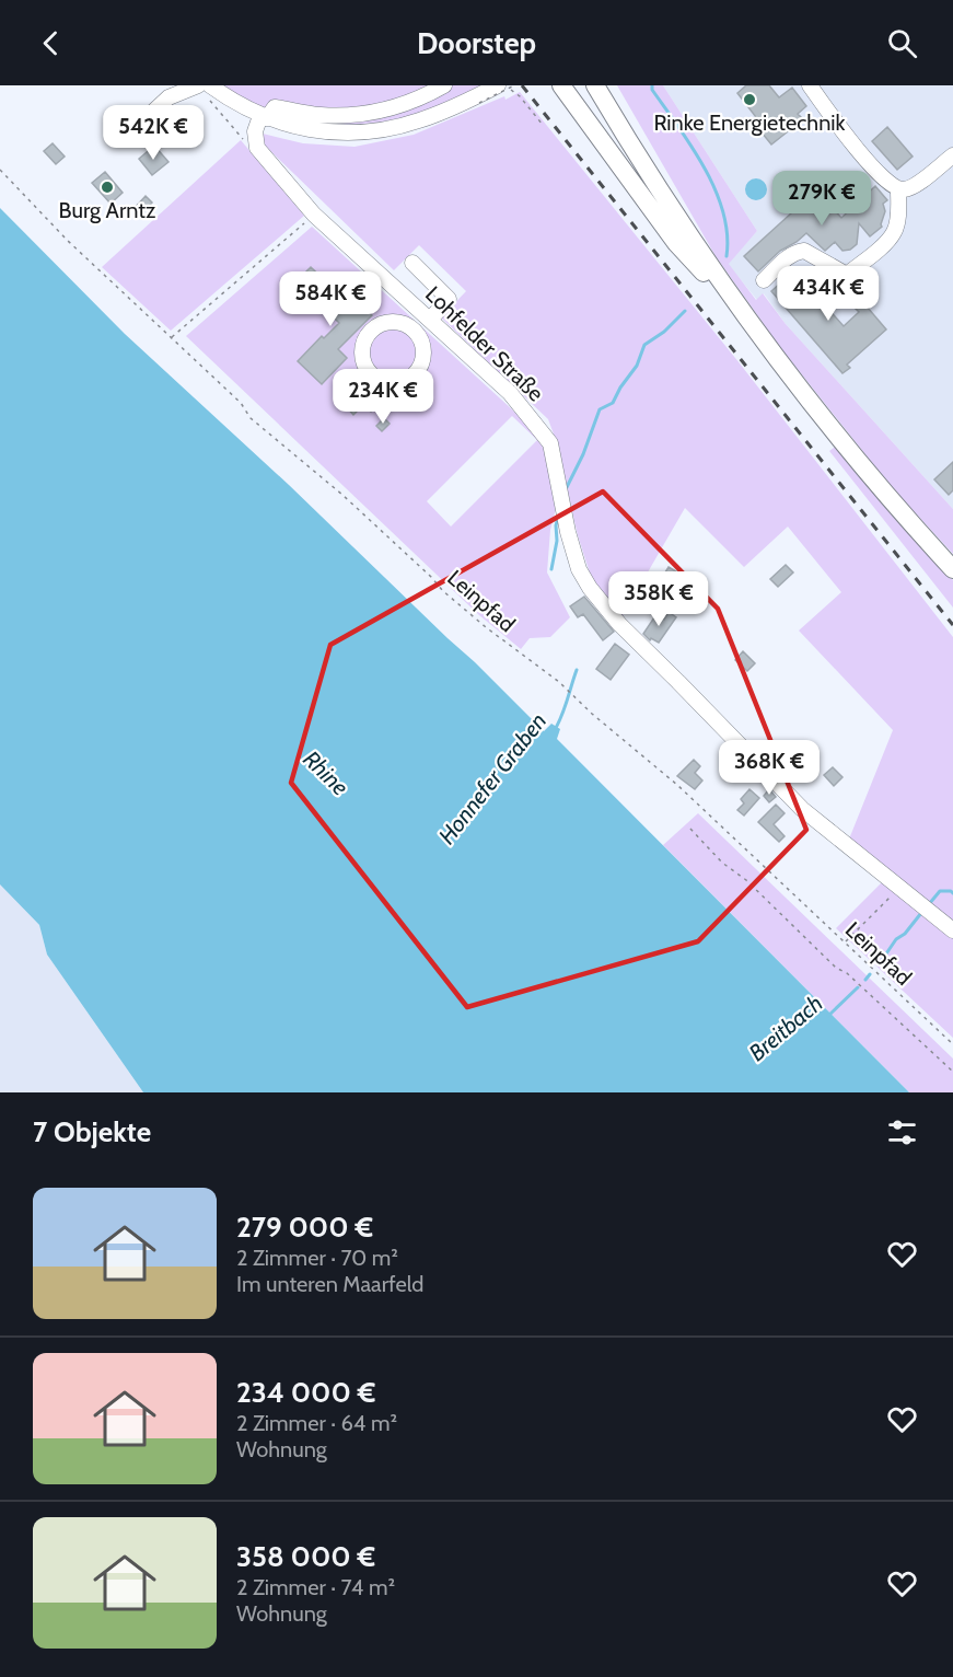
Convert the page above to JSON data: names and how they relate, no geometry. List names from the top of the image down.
{
  "streets": {
    "street": ["Lohfelder Straße"],
    "path": ["Leinpfad"]
  },
  "water": ["Rhine", "Honnefer Graben", "Breitbach"],
  "places": ["Rinke Energietechnik", "Burg Arntz"],
  "page": {
    "header": "Doorstep",
    "price": [
      "542K €",
      "279K €",
      "434K €",
      "584K €",
      "234K €",
      "358K €",
      "368K €"
    ],
    "heading": "7 Objekte",
    "list": [
      {
        "name": "279 000 €",
        "note": "2 Zimmer · 70 m² · Im unteren Maarfeld"
      },
      {
        "name": "234 000 €",
        "note": "2 Zimmer · 64 m² · Wohnung"
      },
      {
        "name": "358 000 €",
        "note": "2 Zimmer · 74 m² · Wohnung"
      }
    ]
  }
}
